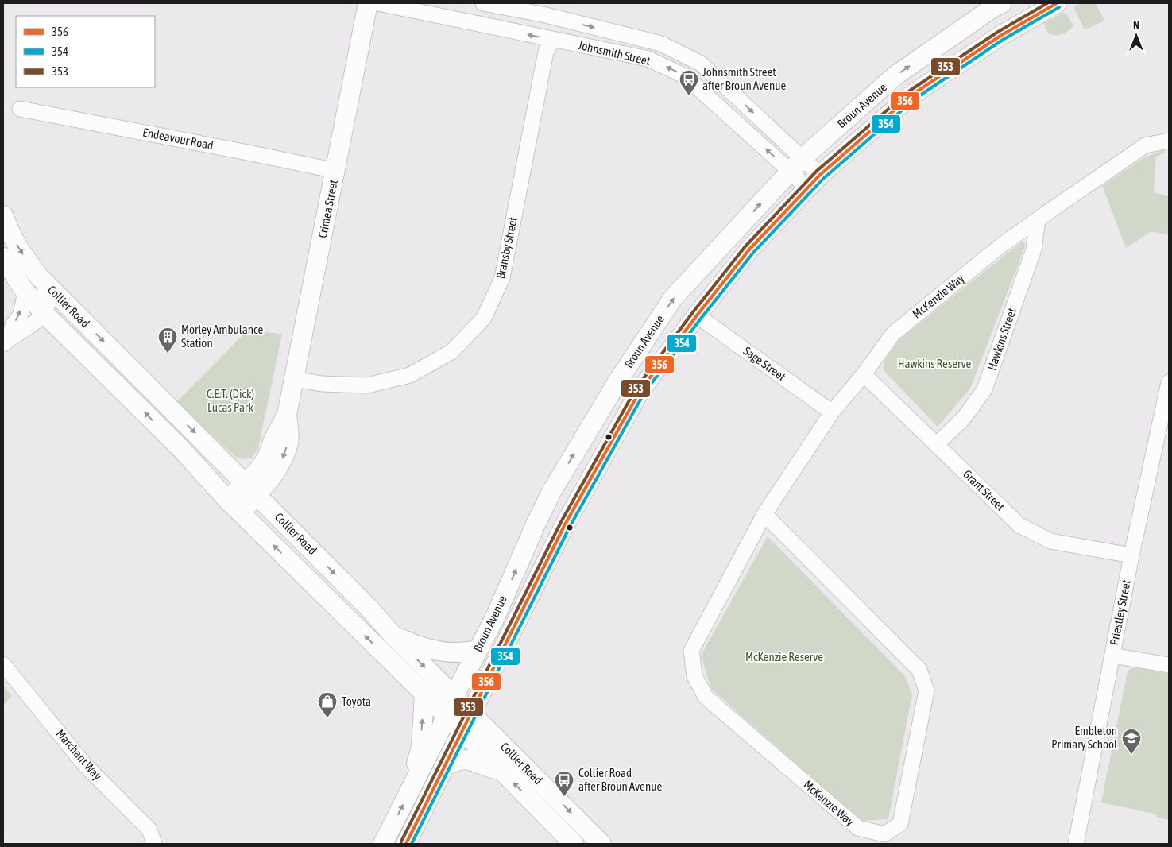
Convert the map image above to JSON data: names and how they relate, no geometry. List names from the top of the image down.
{
  "streets": {
    "main road": ["Broun Avenue", "Crimea Street", "Collier Road"],
    "street": [
      "Johnsmith Street",
      "Endeavour Road",
      "Bransby Street",
      "McKenzie Way",
      "Hawkins Street",
      "Sage Street",
      "Grant Street",
      "Priestley Street",
      "Marchant Way"
    ]
  },
  "crossings": [
    ["Johnsmith Street", "Broun Avenue"],
    ["Johnsmith Street", "Bransby Street"],
    ["Broun Avenue", "Collier Road"],
    ["Broun Avenue", "Sage Street"],
    ["Endeavour Road", "Crimea Street"],
    ["Crimea Street", "Bransby Street"],
    ["Crimea Street", "Collier Road"],
    ["McKenzie Way", "Hawkins Street"],
    ["McKenzie Way", "Sage Street"],
    ["McKenzie Way", "Grant Street"],
    ["Hawkins Street", "Grant Street"],
    ["Grant Street", "Priestley Street"]
  ],
  "parks": ["Hawkins Reserve", "C.E.T. (Dick) Lucas Park", "McKenzie Reserve"],
  "places": {
    "bus stop": ["Johnsmith Street after Broun Avenue", "Collier Road after Broun Avenue"],
    "building": ["Morley Ambulance Station"],
    "shop": ["Toyota"],
    "school or university": ["Embleton Primary School"]
  },
  "lines": ["transit line 356", "transit line 353", "transit line 354"],
  "legend": ["356", "354", "353"],
  "north": "top"
}
